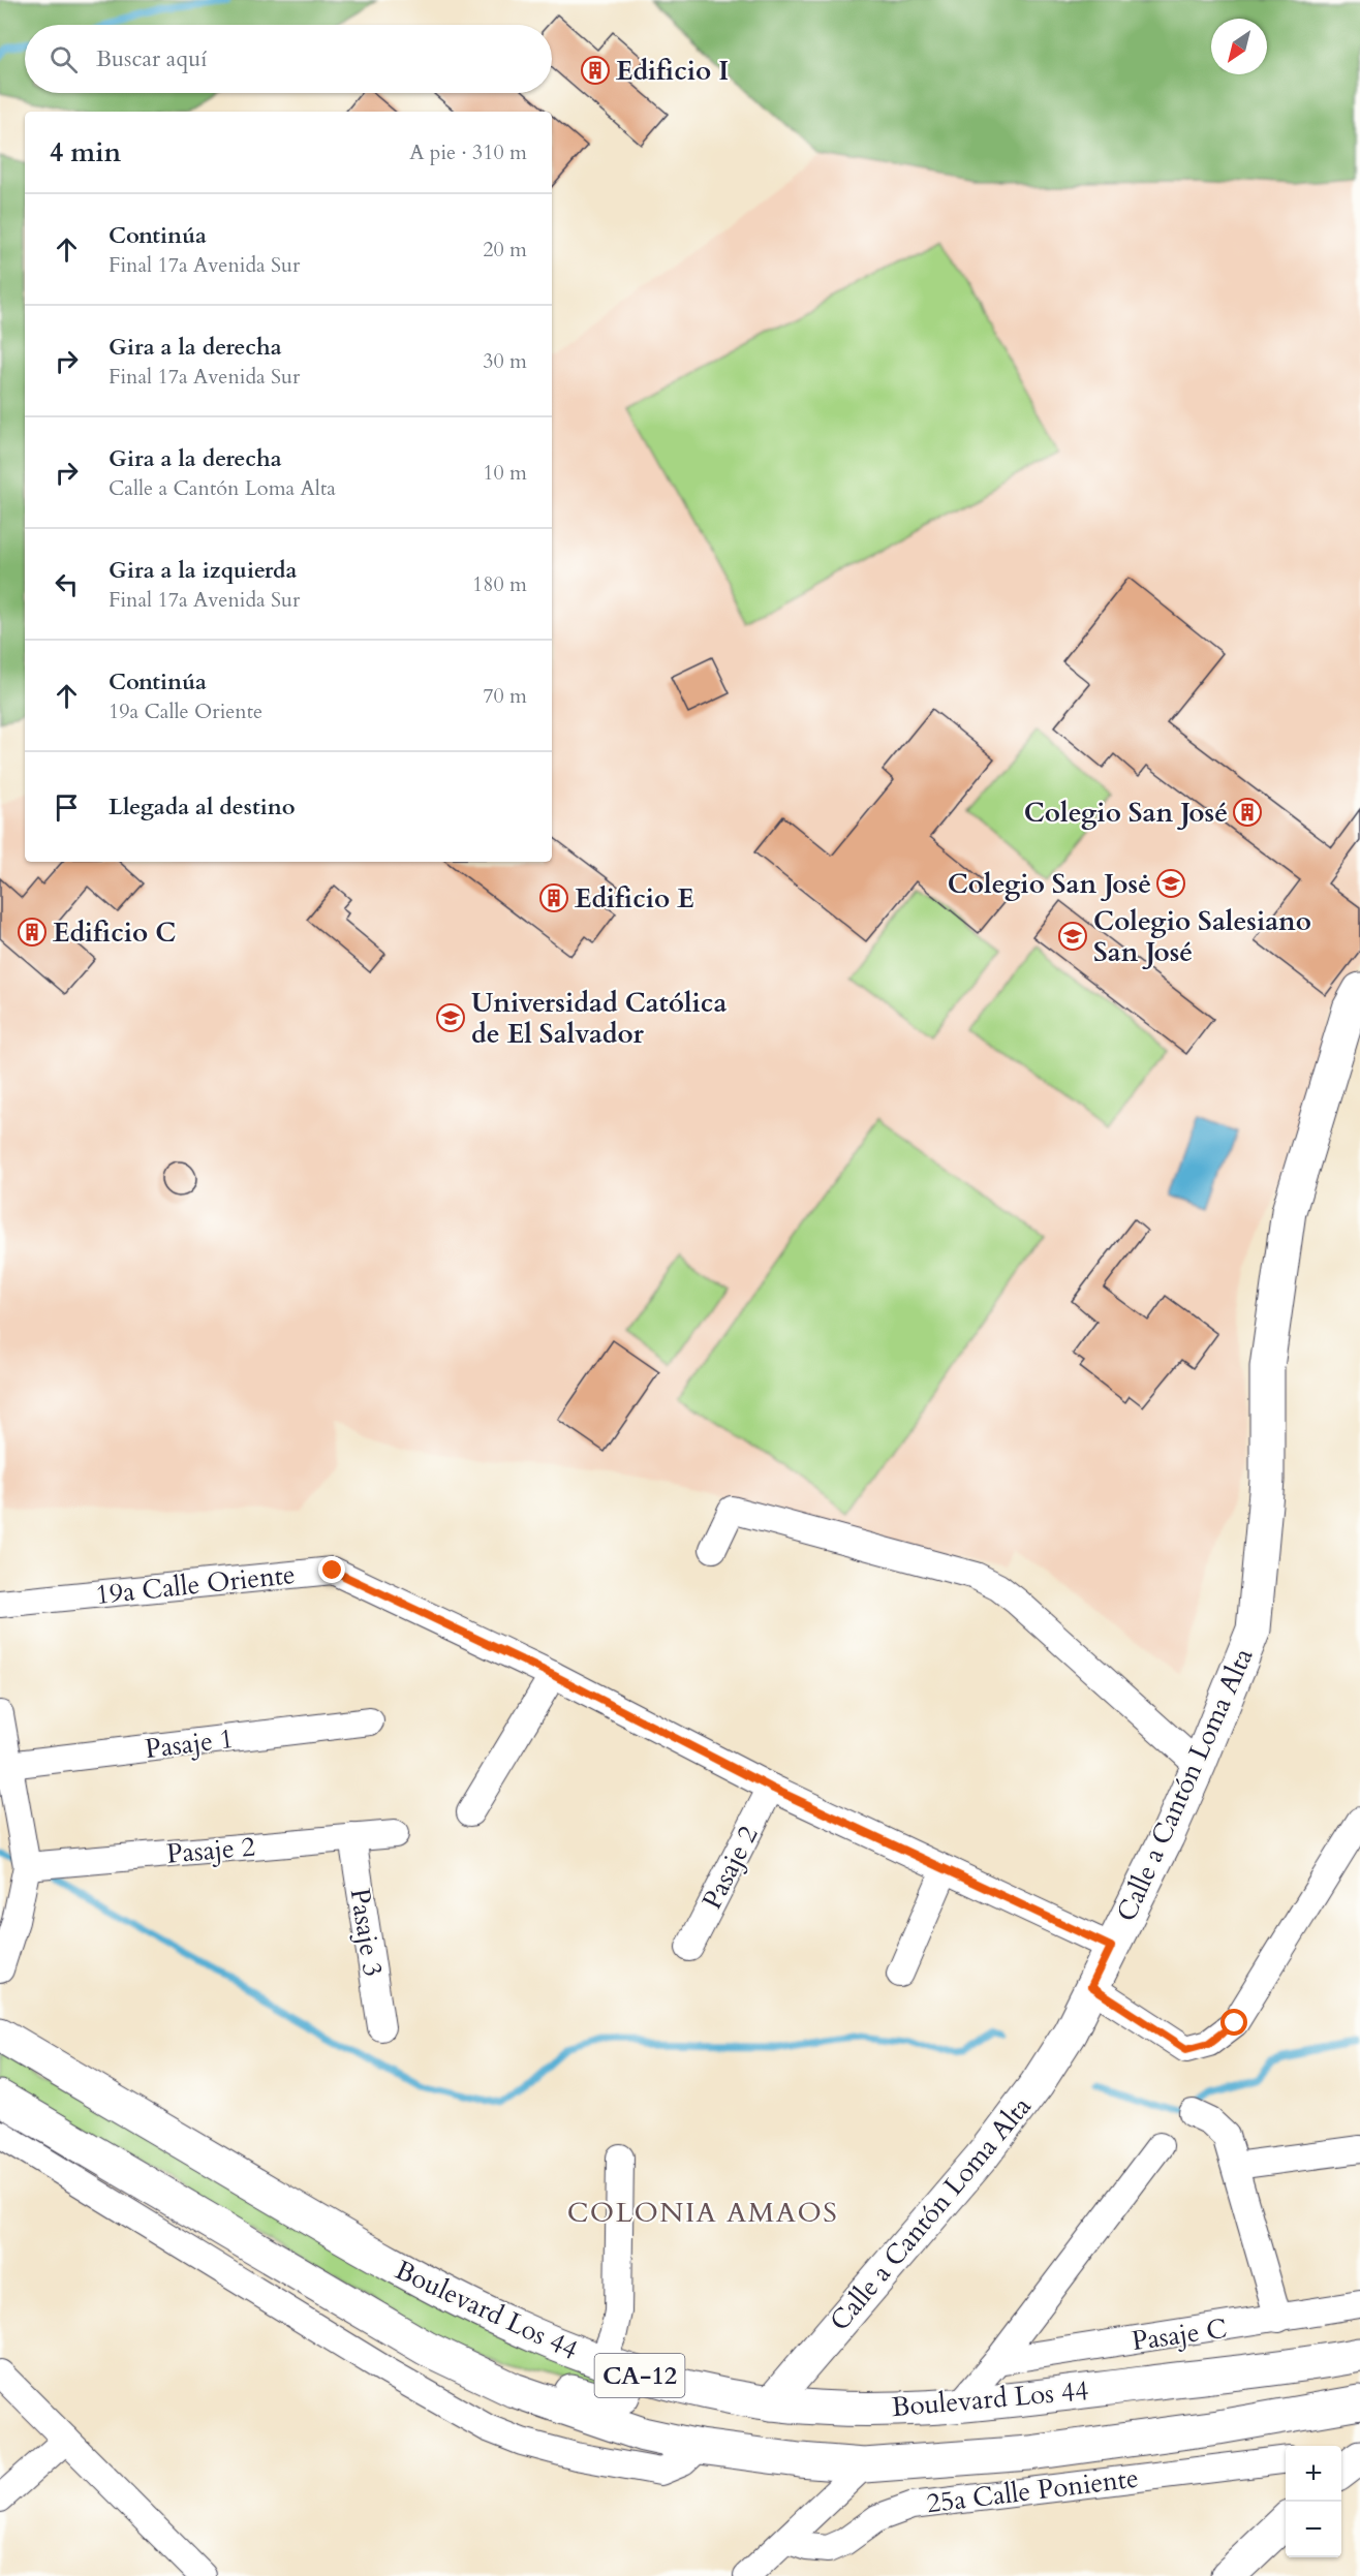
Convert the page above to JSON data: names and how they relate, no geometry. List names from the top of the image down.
{
  "streets": {
    "main road": ["Calle a Cantón Loma Alta", "Boulevard Los 44", "CA-12"],
    "street": [
      "19a Calle Oriente",
      "Pasaje 1",
      "Pasaje 2",
      "Pasaje 3",
      "Pasaje C",
      "25a Calle Poniente"
    ]
  },
  "crossings": [
    ["19a Calle Oriente", "Calle a Cantón Loma Alta"],
    ["19a Calle Oriente", "Pasaje 2"],
    ["Calle a Cantón Loma Alta", "Boulevard Los 44"],
    ["Pasaje 2", "Pasaje 3"]
  ],
  "districts": ["COLONIA AMAOS"],
  "places": {
    "building": [
      "Edificio I",
      "Colegio San José",
      "Edificio E",
      "Edificio C"
    ],
    "school or university": ["Colegio San Josė", "Colegio Salesiano San José", "Universidad Católica de El Salvador"]
  },
  "north": "bottom left",
  "page": {
    "search": "Buscar aquí",
    "heading": ["4 min", "A pie · 310 m"],
    "list": [
      ["Continúa", "Final 17a Avenida Sur", "20 m"],
      ["Gira a la derecha", "Final 17a Avenida Sur", "30 m"],
      ["Gira a la derecha", "Calle a Cantón Loma Alta", "10 m"],
      ["Gira a la izquierda", "Final 17a Avenida Sur", "180 m"],
      ["Continúa", "19a Calle Oriente", "70 m"],
      "Llegada al destino"
    ],
    "map_buttons": ["+", "−"]
  }
}
